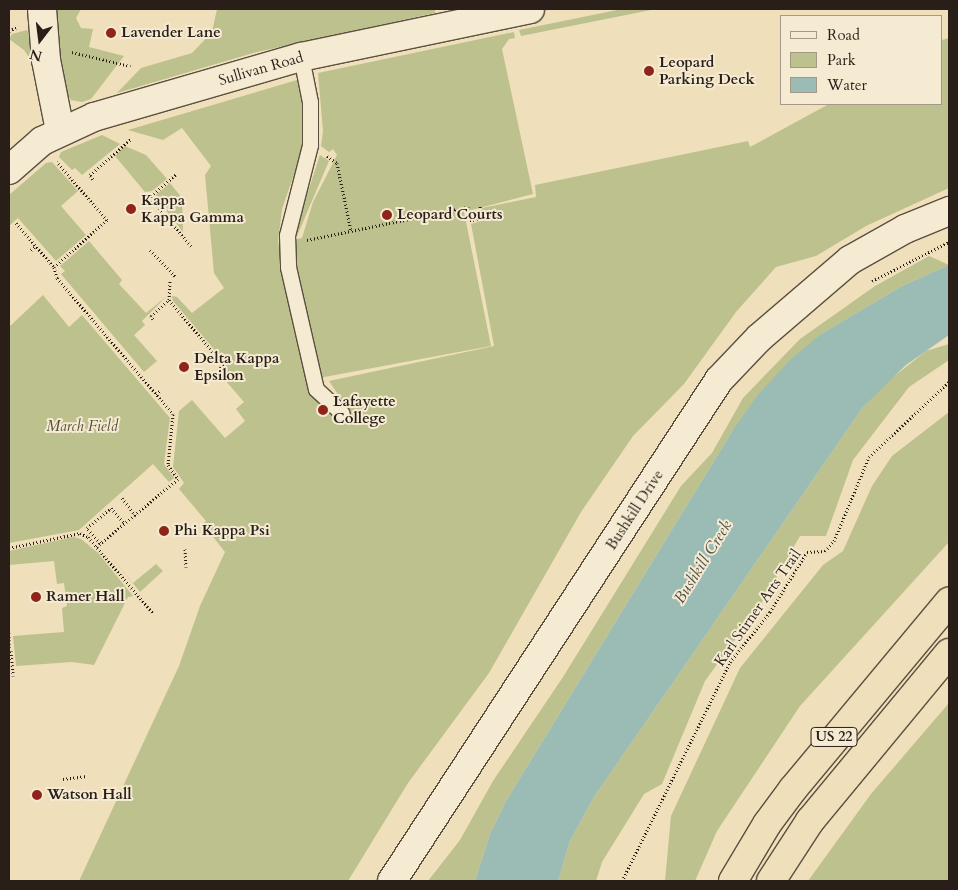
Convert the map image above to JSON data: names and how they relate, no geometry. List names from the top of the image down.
{
  "streets": {
    "highway": ["US 22"],
    "street": ["Sullivan Road", "Bushkill Drive"],
    "path": ["Karl Stirner Arts Trail"]
  },
  "water": ["Bushkill Creek"],
  "parks": ["March Field"],
  "places": [
    "Lavender Lane",
    "Leopard Parking Deck",
    "Kappa Kappa Gamma",
    "Leopard Courts",
    "Delta Kappa Epsilon",
    "Lafayette College",
    "Phi Kappa Psi",
    "Ramer Hall",
    "Watson Hall"
  ],
  "legend": ["Road", "Park", "Water"],
  "north": "bottom"
}
